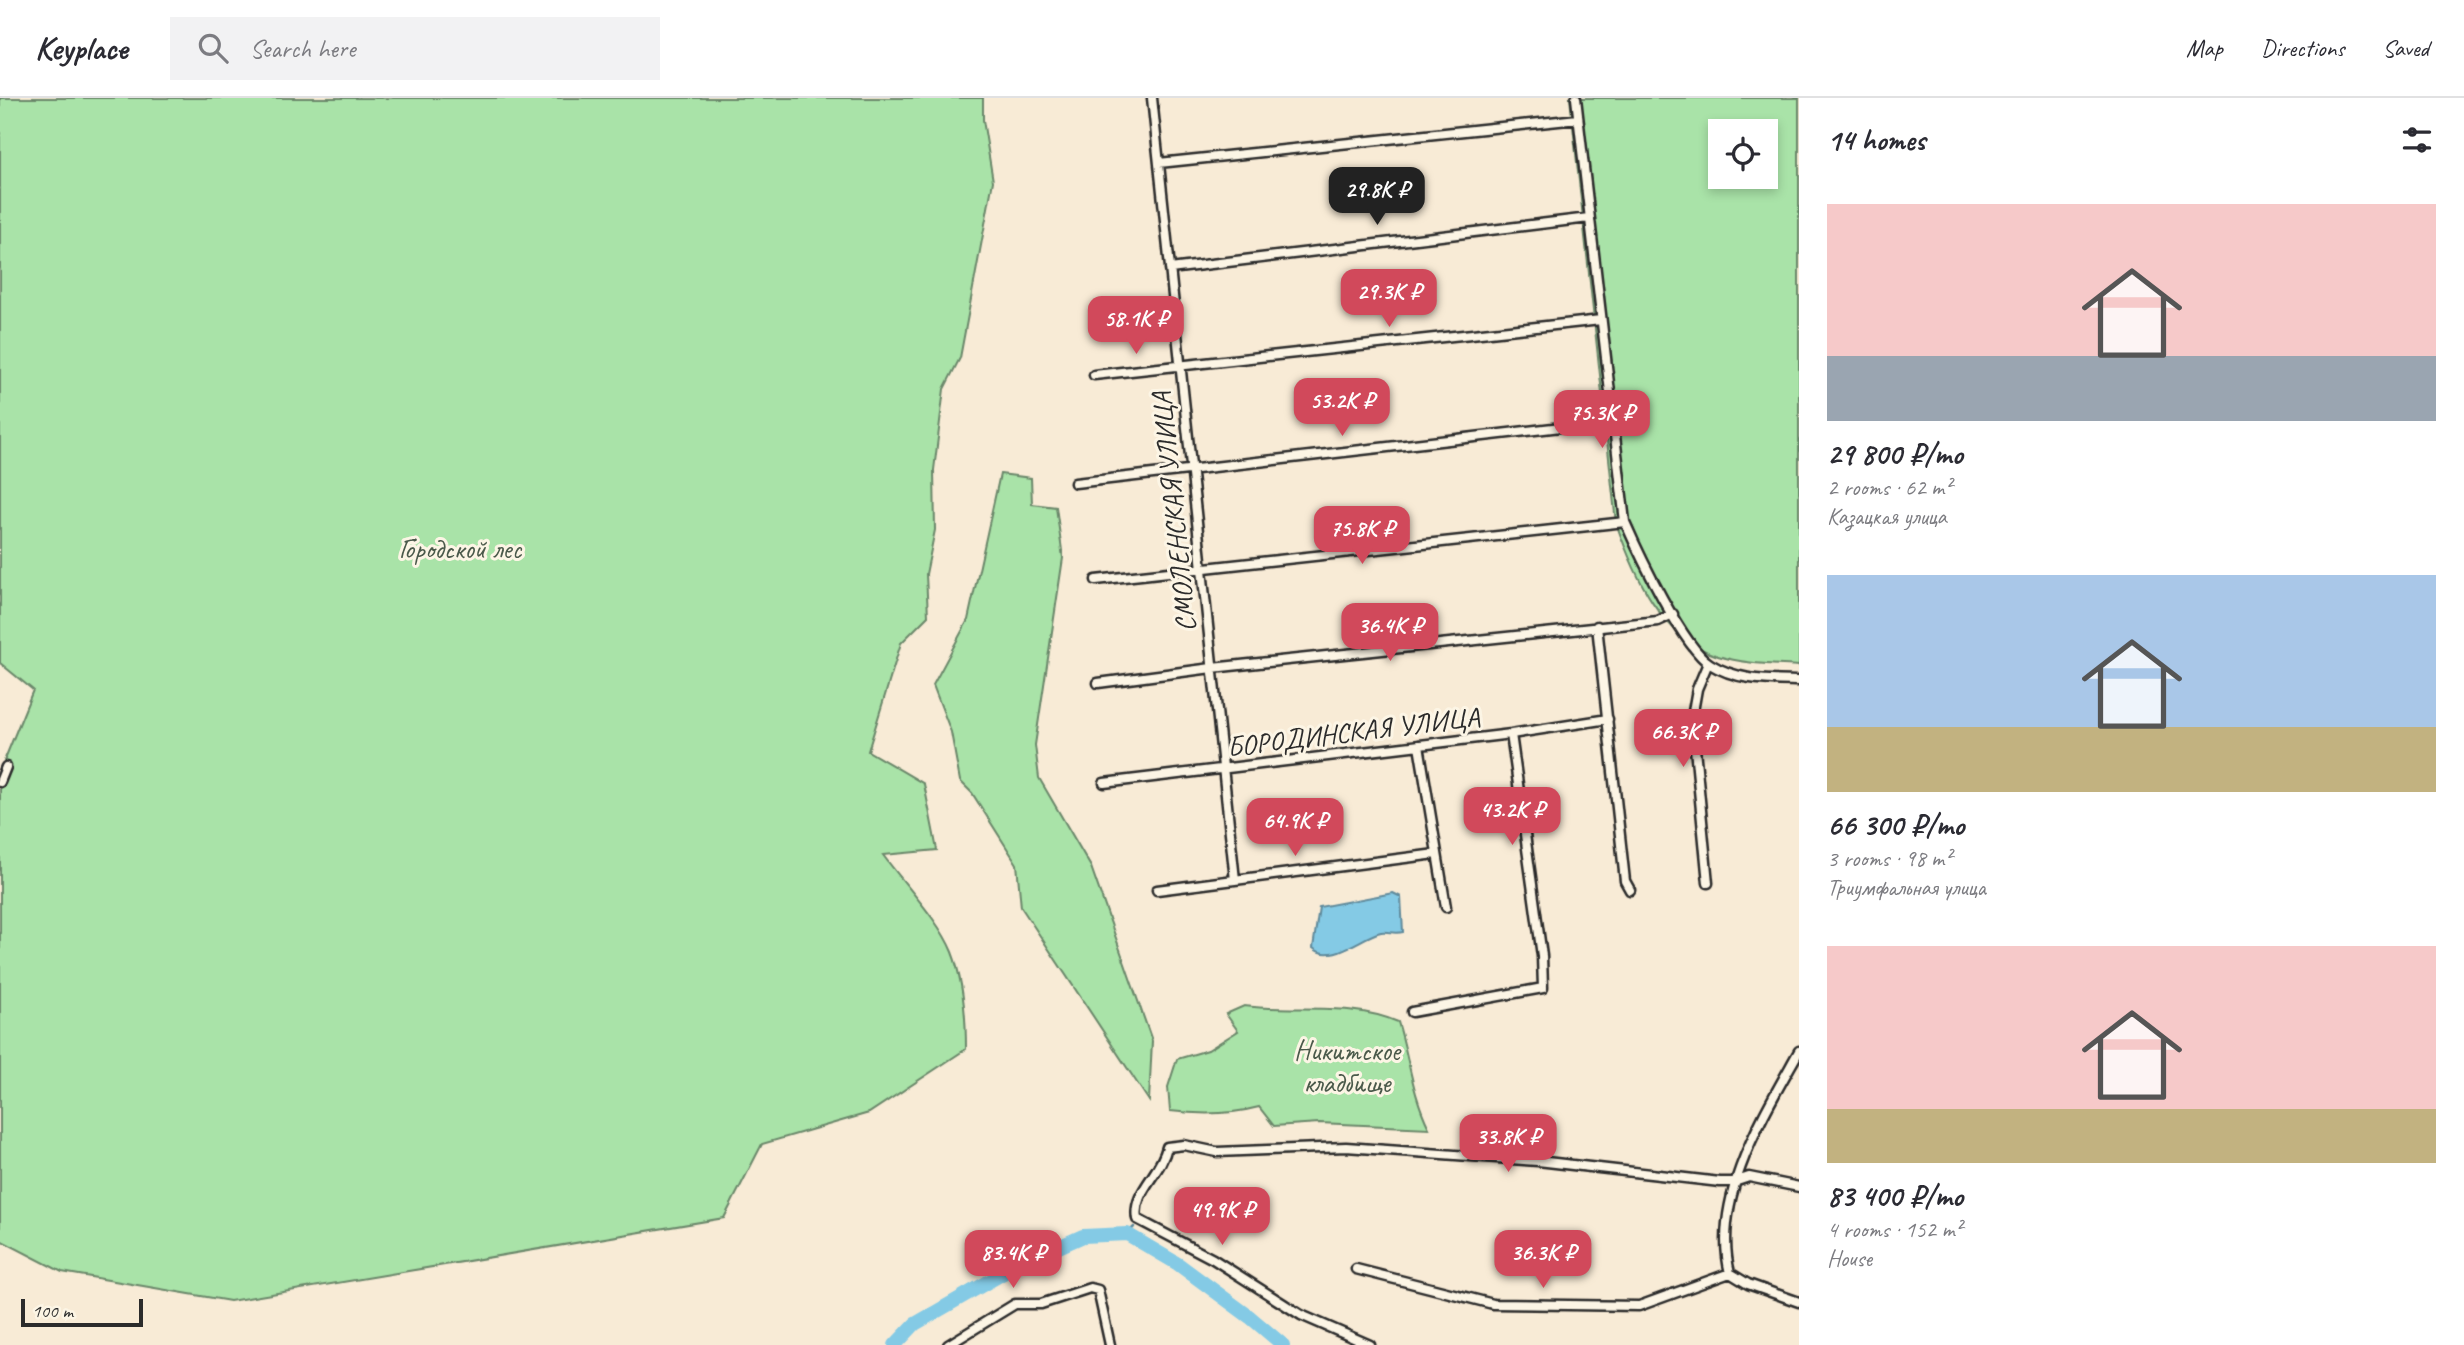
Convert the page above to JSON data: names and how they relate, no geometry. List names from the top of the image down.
{
  "streets": {
    "street": ["СМОЛЕНСКАЯ УЛИЦА", "БОРОДИНСКАЯ УЛИЦА"]
  },
  "crossings": [
    ["СМОЛЕНСКАЯ УЛИЦА", "БОРОДИНСКАЯ УЛИЦА"]
  ],
  "parks": ["Городской лес", "Никитское кладбище"],
  "scale_bar": "100 m",
  "page": {
    "header": "Keyplace",
    "search": "Search here",
    "nav": ["Map", "Directions", "Saved"],
    "heading": "14 homes",
    "price": [
      "29.8K ₽",
      "29.3K ₽",
      "58.1K ₽",
      "53.2K ₽",
      "75.3K ₽",
      "75.8K ₽",
      "36.4K ₽",
      "66.3K ₽",
      "43.2K ₽",
      "64.9K ₽",
      "33.8K ₽",
      "49.9K ₽",
      "83.4K ₽",
      "36.3K ₽"
    ],
    "list": [
      {
        "name": "29 800 ₽/mo",
        "note": "2 rooms · 62 m² · Казацкая улица"
      },
      {
        "name": "66 300 ₽/mo",
        "note": "3 rooms · 98 m² · Триумфальная улица"
      },
      {
        "name": "83 400 ₽/mo",
        "note": "4 rooms · 152 m² · House"
      }
    ],
    "scale": "100 m"
  }
}
